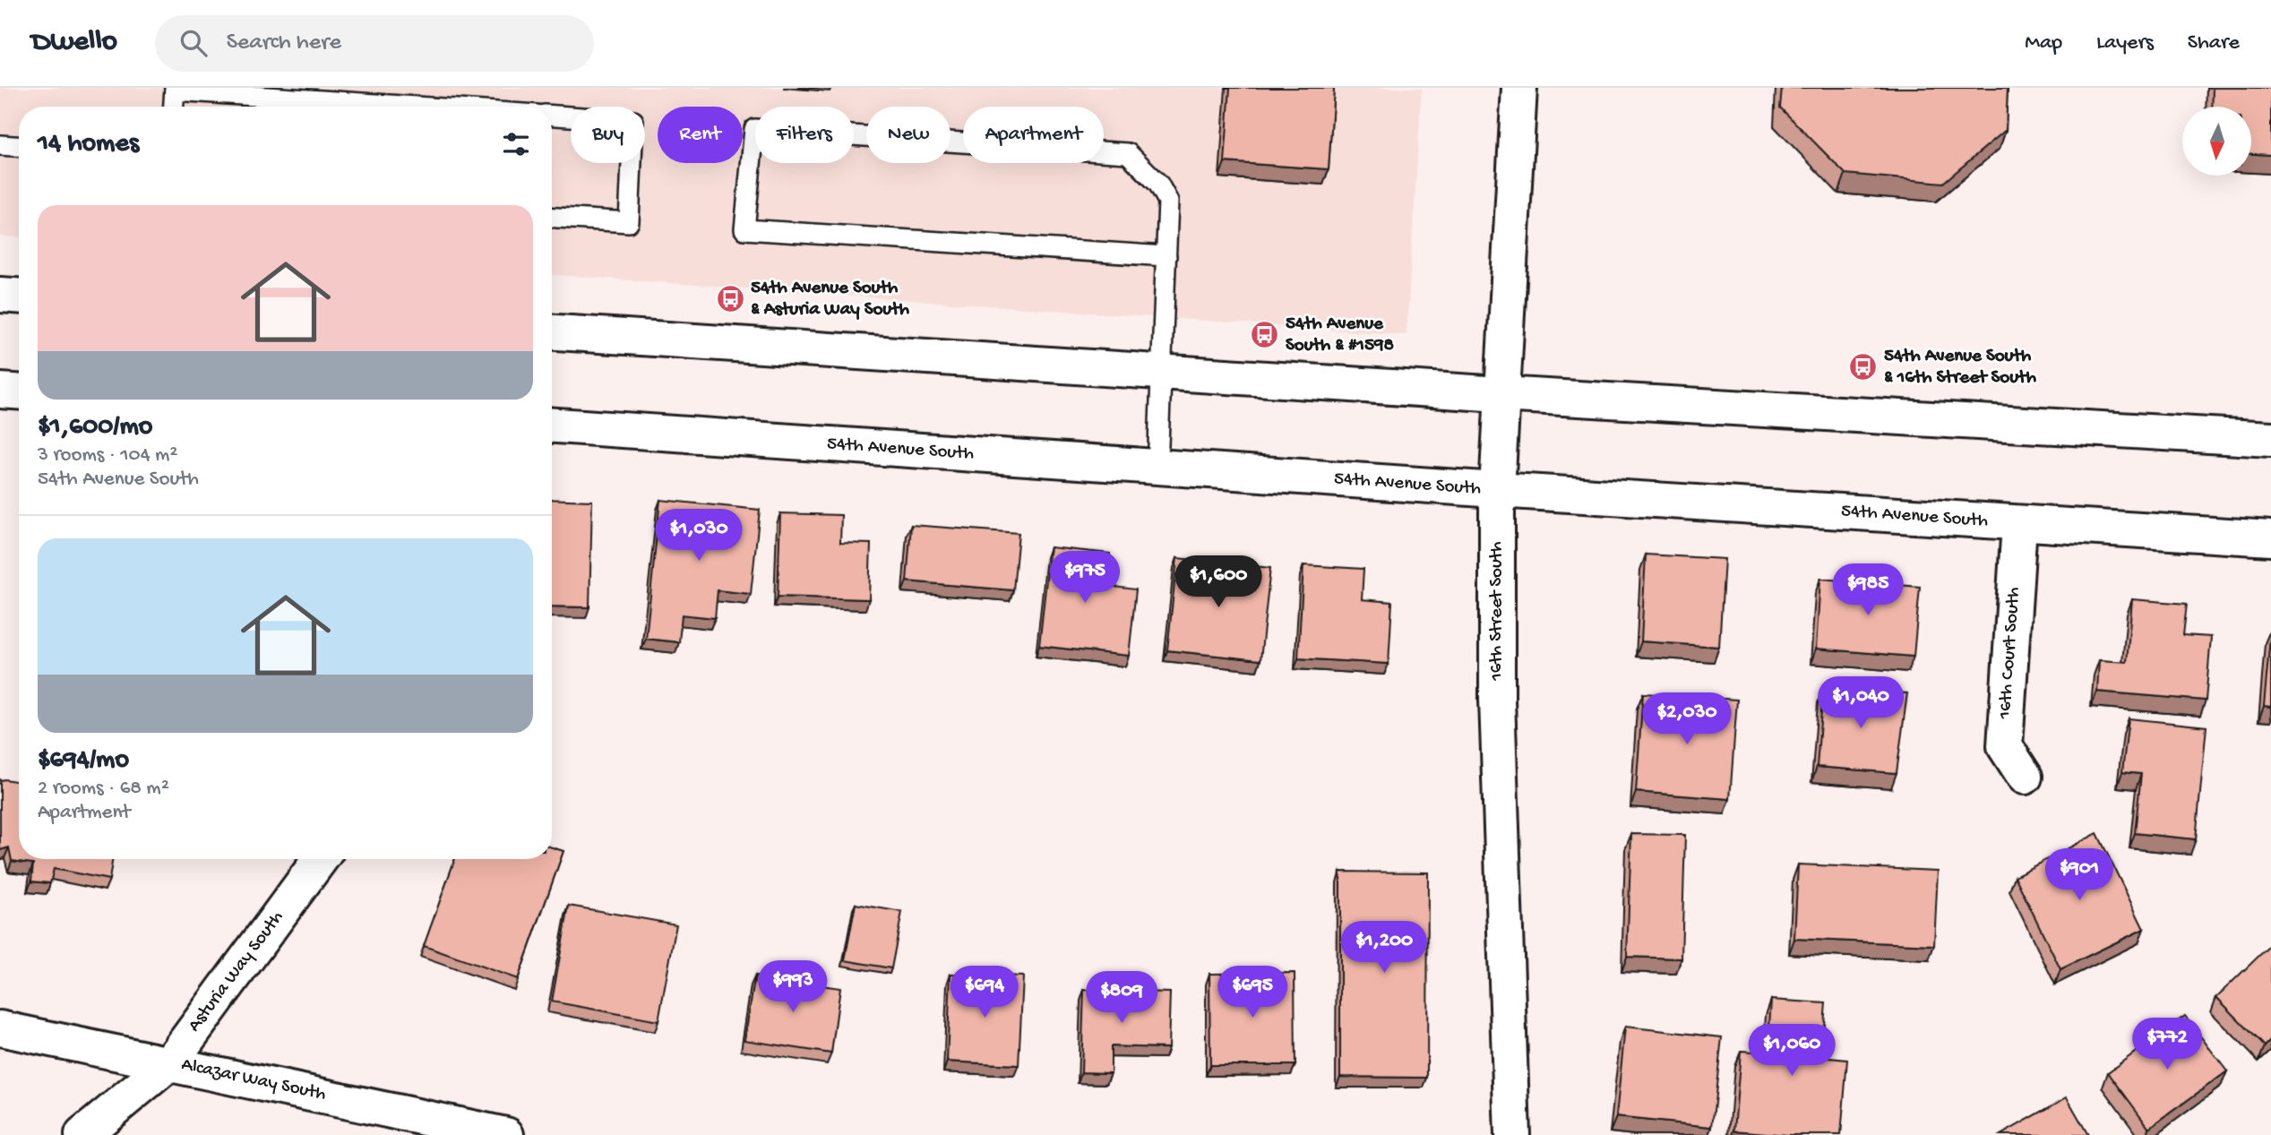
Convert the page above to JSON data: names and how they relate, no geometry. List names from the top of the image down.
{
  "streets": {
    "main road": [
      "54th Avenue South",
      "16th Street South",
      "16th Court South",
      "Asturia Way South",
      "Alcazar Way South"
    ]
  },
  "crossings": [
    ["54th Avenue South", "16th Street South"],
    ["54th Avenue South", "16th Court South"],
    ["Asturia Way South", "Alcazar Way South"]
  ],
  "places": {
    "bus stop": ["54th Avenue South & Asturia Way South", "54th Avenue South & #1598", "54th Avenue South & 16th Street South"]
  },
  "north": "bottom",
  "page": {
    "header": "Dwello",
    "search": "Search here",
    "nav": ["Map", "Layers", "Share"],
    "chip": [
      "Buy",
      "Rent",
      "Filters",
      "New",
      "Apartment"
    ],
    "heading": "14 homes",
    "list": [
      {
        "name": "$1,600/mo",
        "note": "3 rooms · 104 m² · 54th Avenue South"
      },
      {
        "name": "$694/mo",
        "note": "2 rooms · 68 m² · Apartment"
      }
    ],
    "price": [
      "$1,030",
      "$975",
      "$1,600",
      "$985",
      "$1,040",
      "$2,030",
      "$901",
      "$1,200",
      "$993",
      "$694",
      "$695",
      "$809",
      "$772",
      "$1,060"
    ]
  }
}
